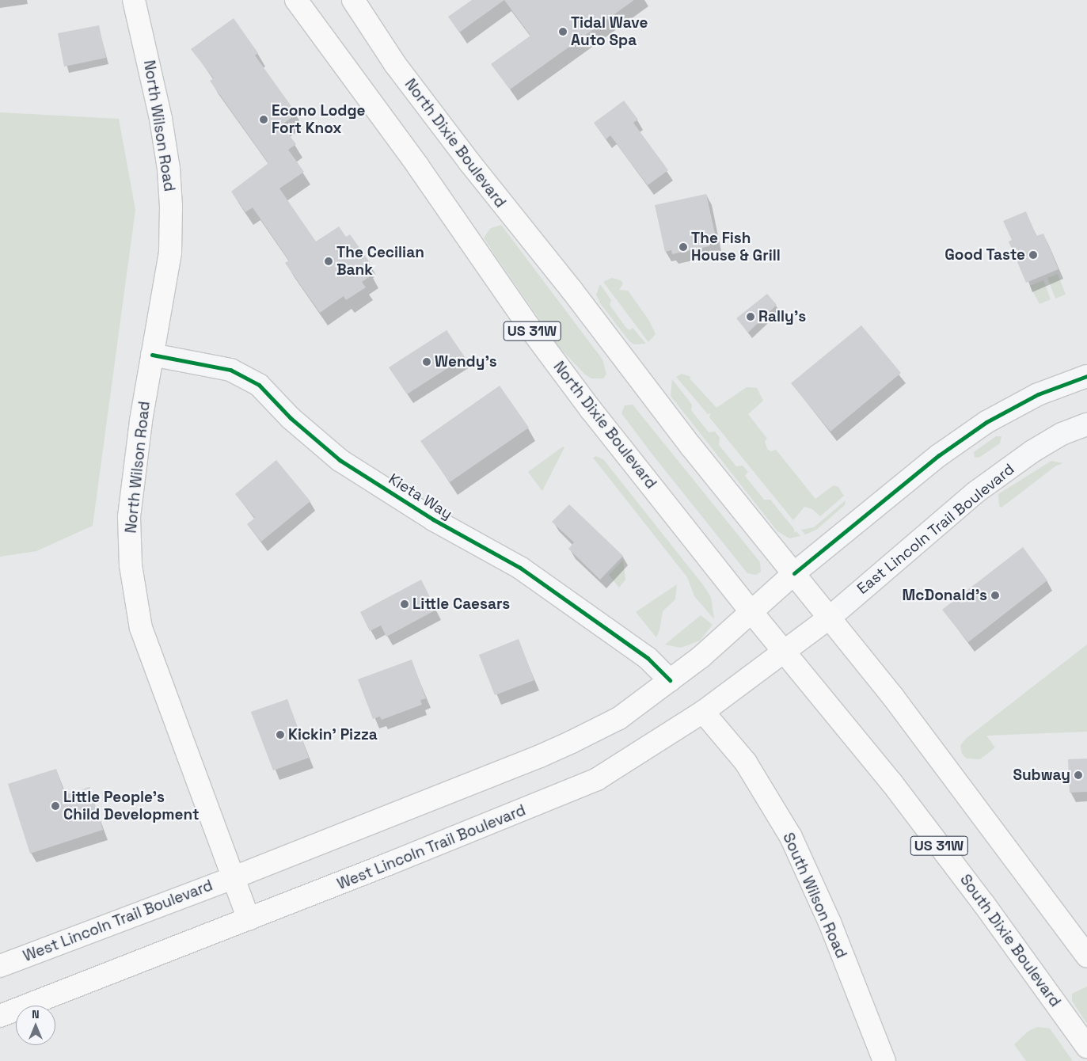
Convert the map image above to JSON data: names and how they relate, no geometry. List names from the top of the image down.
{
  "streets": {
    "main road": [
      "North Wilson Road",
      "North Dixie Boulevard",
      "US 31W",
      "West Lincoln Trail Boulevard",
      "South Wilson Road",
      "South Dixie Boulevard"
    ],
    "street": ["Kieta Way", "East Lincoln Trail Boulevard"]
  },
  "crossings": [
    ["North Wilson Road", "Kieta Way"],
    ["North Wilson Road", "West Lincoln Trail Boulevard"],
    ["North Dixie Boulevard", "East Lincoln Trail Boulevard"],
    ["North Dixie Boulevard", "West Lincoln Trail Boulevard"],
    ["North Dixie Boulevard", "South Dixie Boulevard"],
    ["Kieta Way", "West Lincoln Trail Boulevard"],
    ["East Lincoln Trail Boulevard", "West Lincoln Trail Boulevard"],
    ["West Lincoln Trail Boulevard", "South Wilson Road"],
    ["West Lincoln Trail Boulevard", "South Dixie Boulevard"]
  ],
  "places": [
    "Tidal Wave Auto Spa",
    "Econo Lodge Fort Knox",
    "The Fish House & Grill",
    "Good Taste",
    "The Cecilian Bank",
    "Rally's",
    "Wendy's",
    "McDonald's",
    "Little Caesars",
    "Kickin' Pizza",
    "Subway",
    "Little People's Child Development"
  ],
  "north": "top"
}
